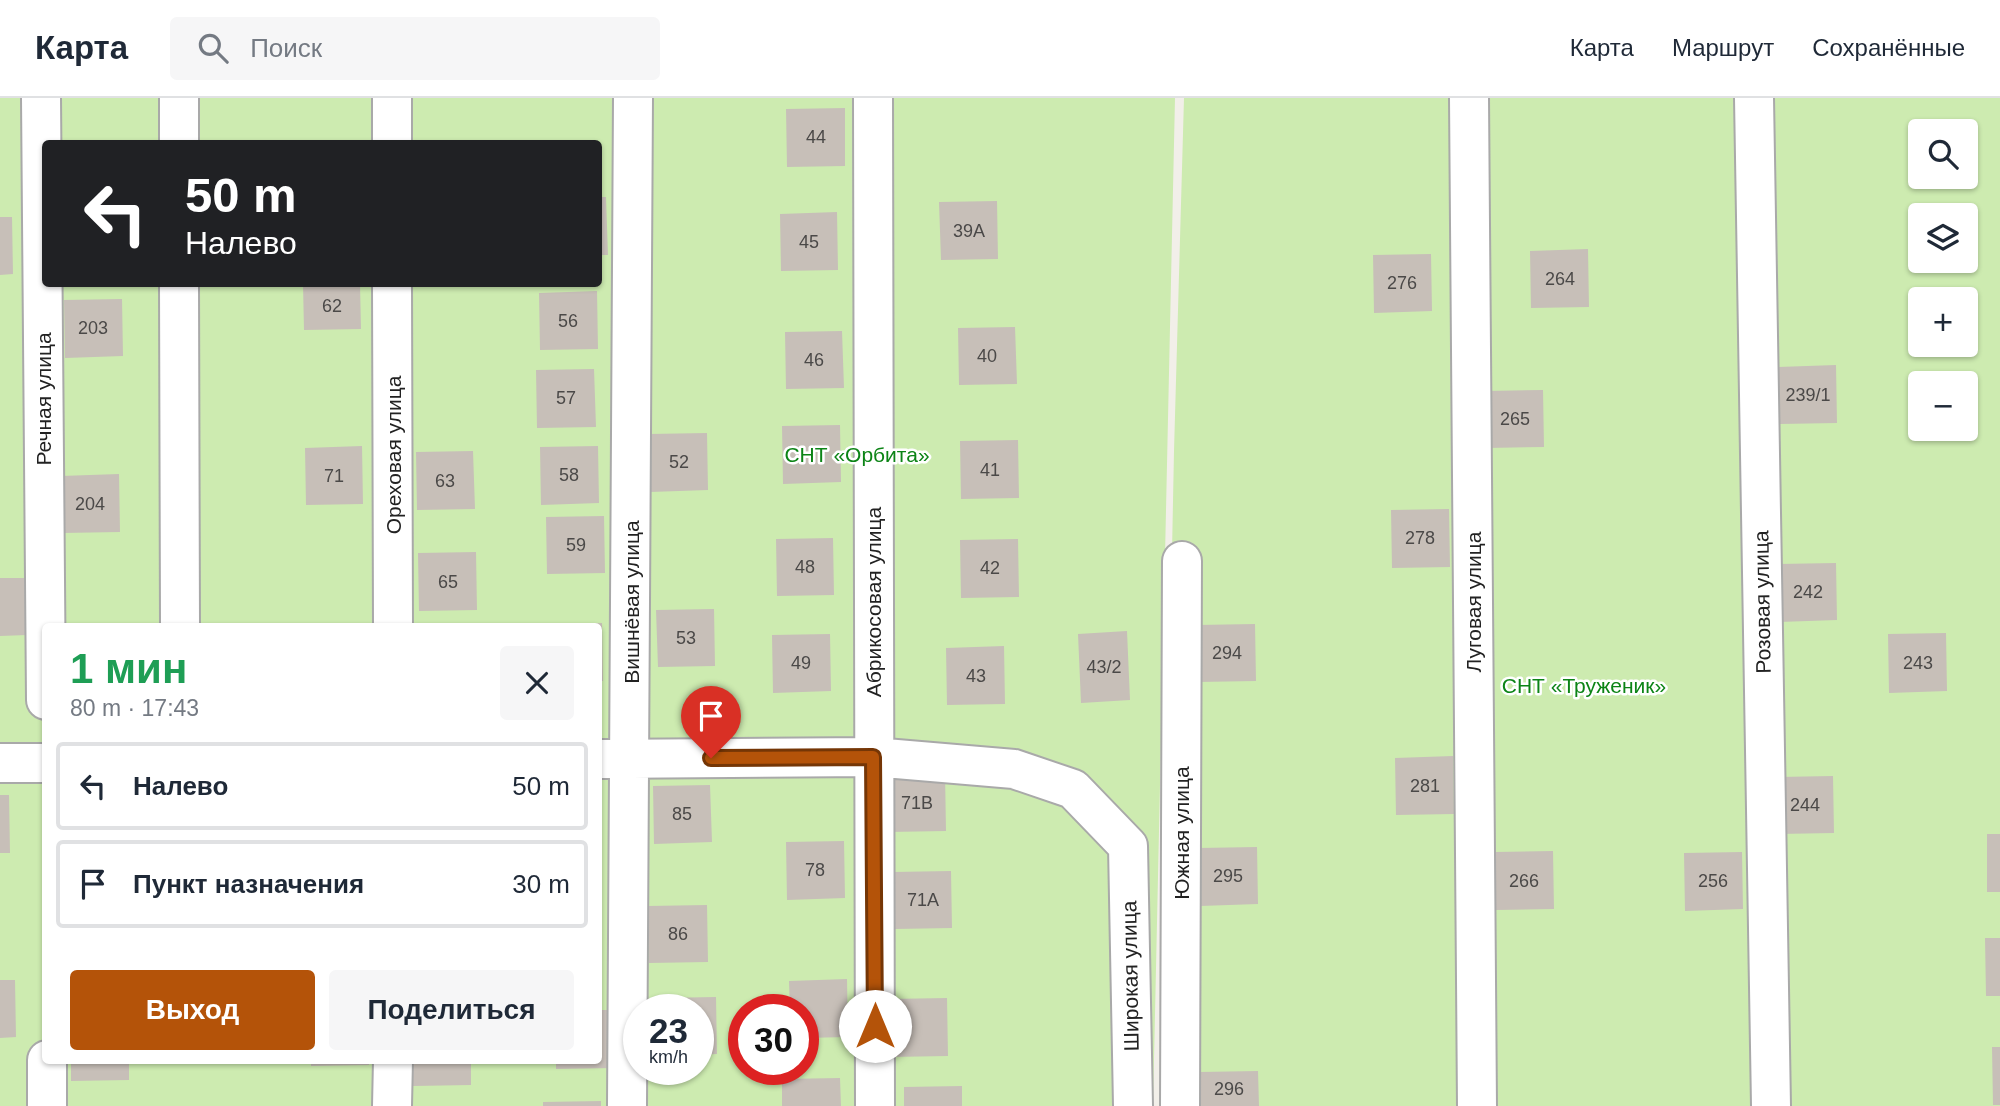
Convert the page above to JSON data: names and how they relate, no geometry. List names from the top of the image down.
{
  "streets": {
    "street": [
      "Речная улица",
      "Ореховая улица",
      "Вишнёвая улица",
      "Абрикосовая улица",
      "Луговая улица",
      "Розовая улица",
      "Южная улица",
      "Широкая улица"
    ]
  },
  "crossings": [
    ["Абрикосовая улица", "Широкая улица"]
  ],
  "parks": ["СНТ «Орбита»", "СНТ «Труженик»"],
  "house_numbers": [
    "44",
    "39А",
    "45",
    "264",
    "276",
    "62",
    "56",
    "203",
    "40",
    "46",
    "239/1",
    "57",
    "265",
    "52",
    "41",
    "58",
    "71",
    "63",
    "204",
    "278",
    "59",
    "48",
    "42",
    "65",
    "242",
    "53",
    "294",
    "49",
    "243",
    "43/2",
    "43",
    "281",
    "71В",
    "244",
    "85",
    "78",
    "295",
    "266",
    "256",
    "71А",
    "86",
    "296"
  ],
  "page": {
    "header": "Карта",
    "search": "Поиск",
    "nav": ["Карта", "Маршрут", "Сохранённые"],
    "map_buttons": ["+", "−"],
    "turn": ["50 m", "Налево"],
    "heading": ["1 мин", "80 m · 17:43"],
    "list": [
      {
        "name": "Налево",
        "value": "50 m"
      },
      {
        "name": "Пункт назначения",
        "value": "30 m"
      }
    ],
    "buttons": ["Выход", "Поделиться"],
    "speed": "23 km/h",
    "limit": "30"
  }
}
